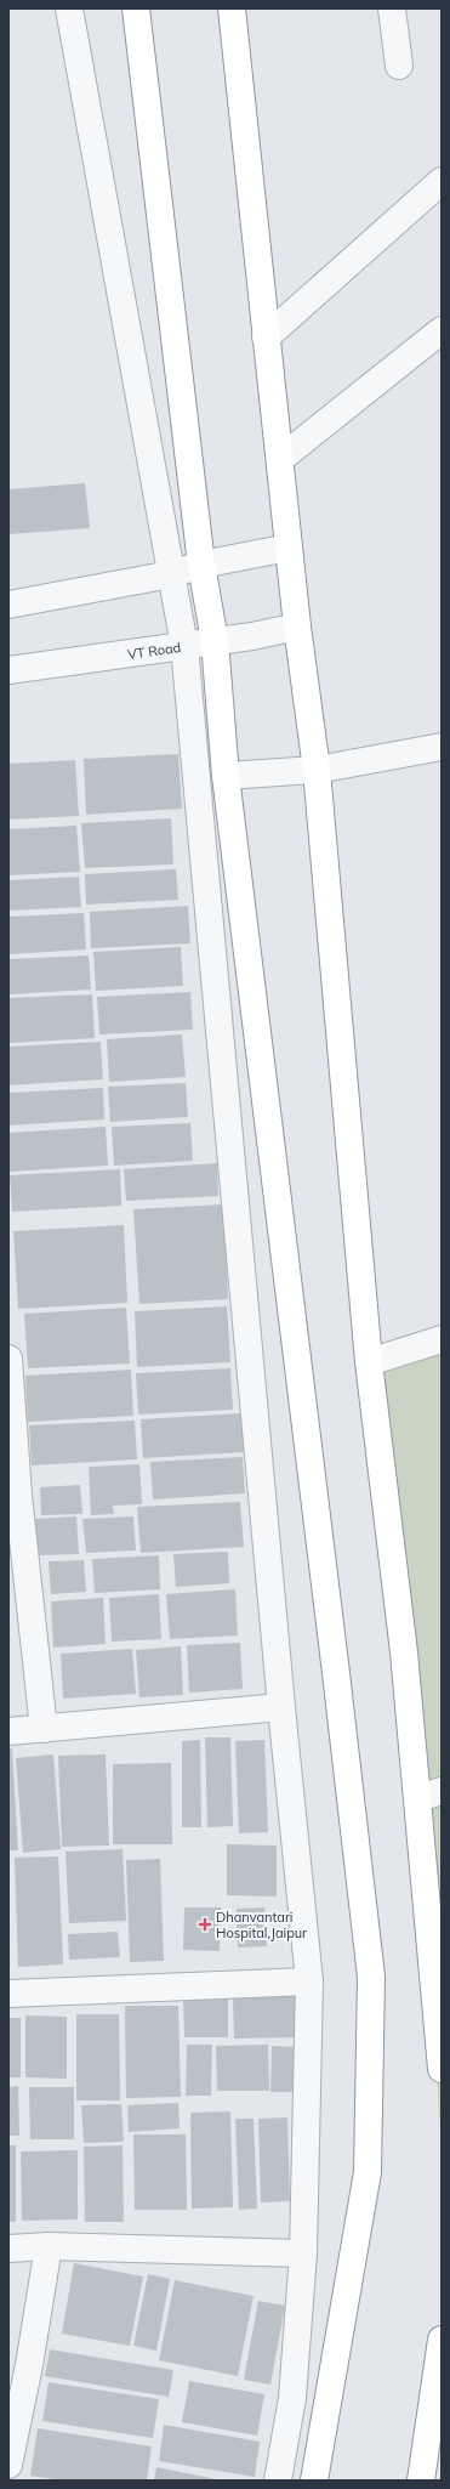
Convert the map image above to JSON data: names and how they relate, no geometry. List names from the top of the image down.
{
  "streets": {
    "street": ["VT Road"]
  },
  "places": {
    "health": ["Dhanvantari Hospital,Jaipur"]
  }
}
